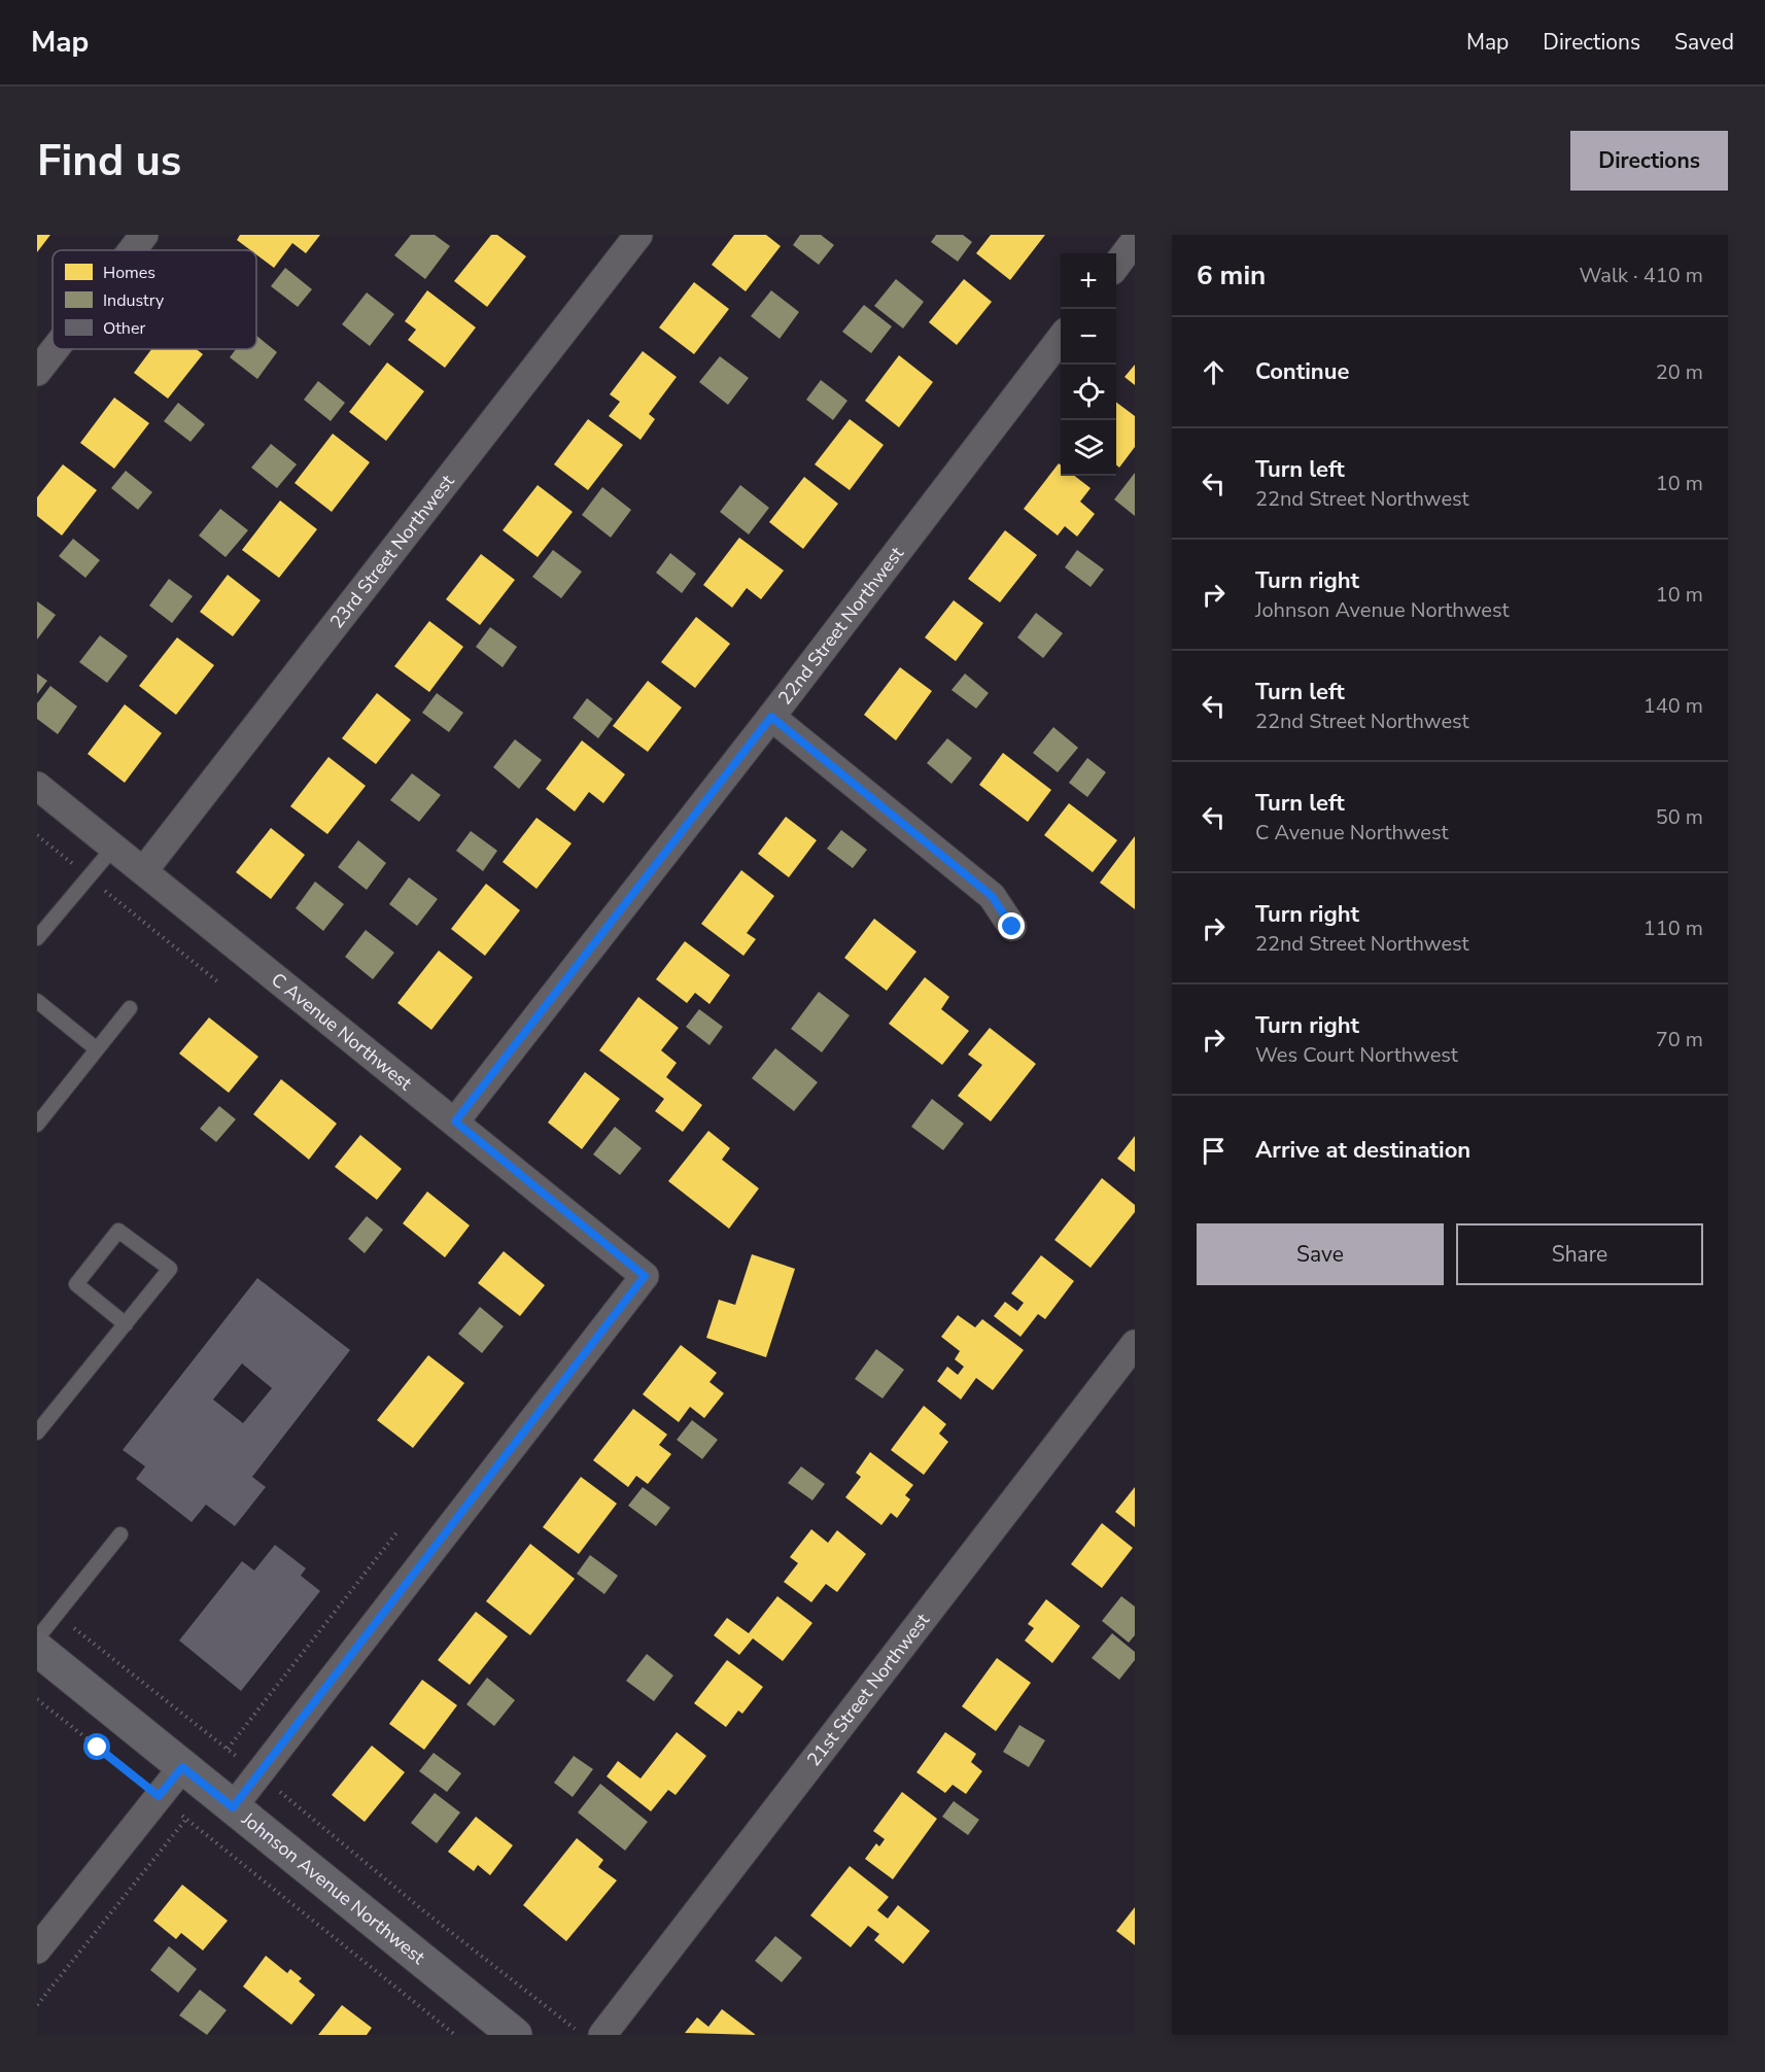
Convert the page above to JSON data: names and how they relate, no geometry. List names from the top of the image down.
{
  "streets": {
    "street": [
      "23rd Street Northwest",
      "22nd Street Northwest",
      "C Avenue Northwest",
      "21st Street Northwest",
      "Johnson Avenue Northwest"
    ]
  },
  "crossings": [
    ["23rd Street Northwest", "C Avenue Northwest"],
    ["22nd Street Northwest", "C Avenue Northwest"]
  ],
  "legend": ["Homes", "Industry", "Other"],
  "page": {
    "header": "Map",
    "nav": ["Map", "Directions", "Saved"],
    "buttons": [
      "Directions",
      ["Save", "Share"]
    ],
    "title": "Find us",
    "heading": ["6 min", "Walk · 410 m"],
    "map_buttons": ["+", "−"],
    "list": [
      ["Continue", "20 m"],
      ["Turn left", "22nd Street Northwest", "10 m"],
      ["Turn right", "Johnson Avenue Northwest", "10 m"],
      ["Turn left", "22nd Street Northwest", "140 m"],
      ["Turn left", "C Avenue Northwest", "50 m"],
      ["Turn right", "22nd Street Northwest", "110 m"],
      ["Turn right", "Wes Court Northwest", "70 m"],
      "Arrive at destination"
    ]
  }
}
